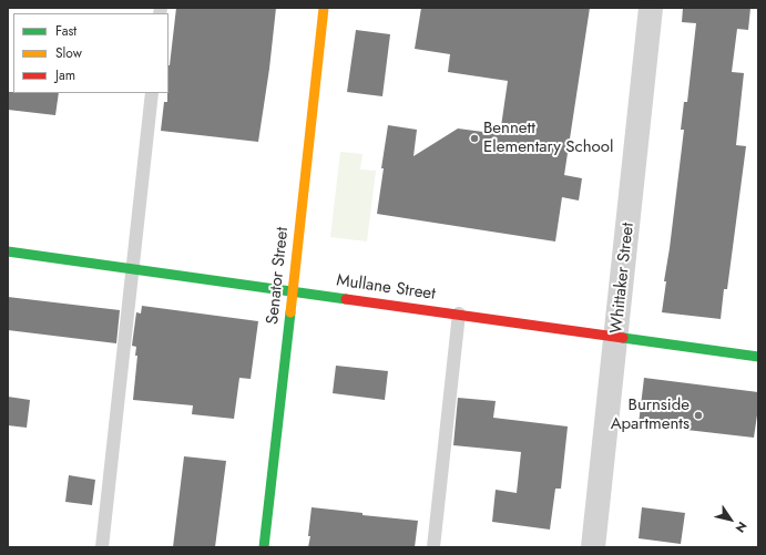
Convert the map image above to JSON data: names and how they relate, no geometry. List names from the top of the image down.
{
  "streets": {
    "street": ["Senator Street", "Whittaker Street", "Mullane Street"]
  },
  "crossings": [
    ["Senator Street", "Mullane Street"],
    ["Whittaker Street", "Mullane Street"]
  ],
  "places": ["Bennett Elementary School", "Burnside Apartments"],
  "legend": ["Fast", "Slow", "Jam"],
  "north": "bottom right"
}
